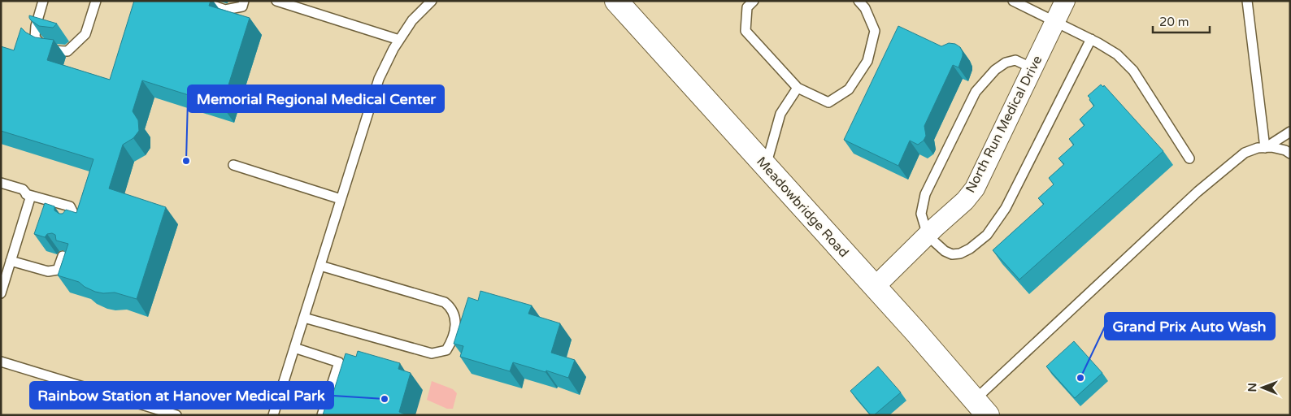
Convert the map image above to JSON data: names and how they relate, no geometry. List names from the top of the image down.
{
  "streets": {
    "main road": ["Meadowbridge Road"],
    "street": ["North Run Medical Drive"]
  },
  "crossings": [
    ["North Run Medical Drive", "Meadowbridge Road"]
  ],
  "places": ["Memorial Regional Medical Center", "Grand Prix Auto Wash", "Rainbow Station at Hanover Medical Park"],
  "scale_bar": "20 m",
  "north": "left"
}
